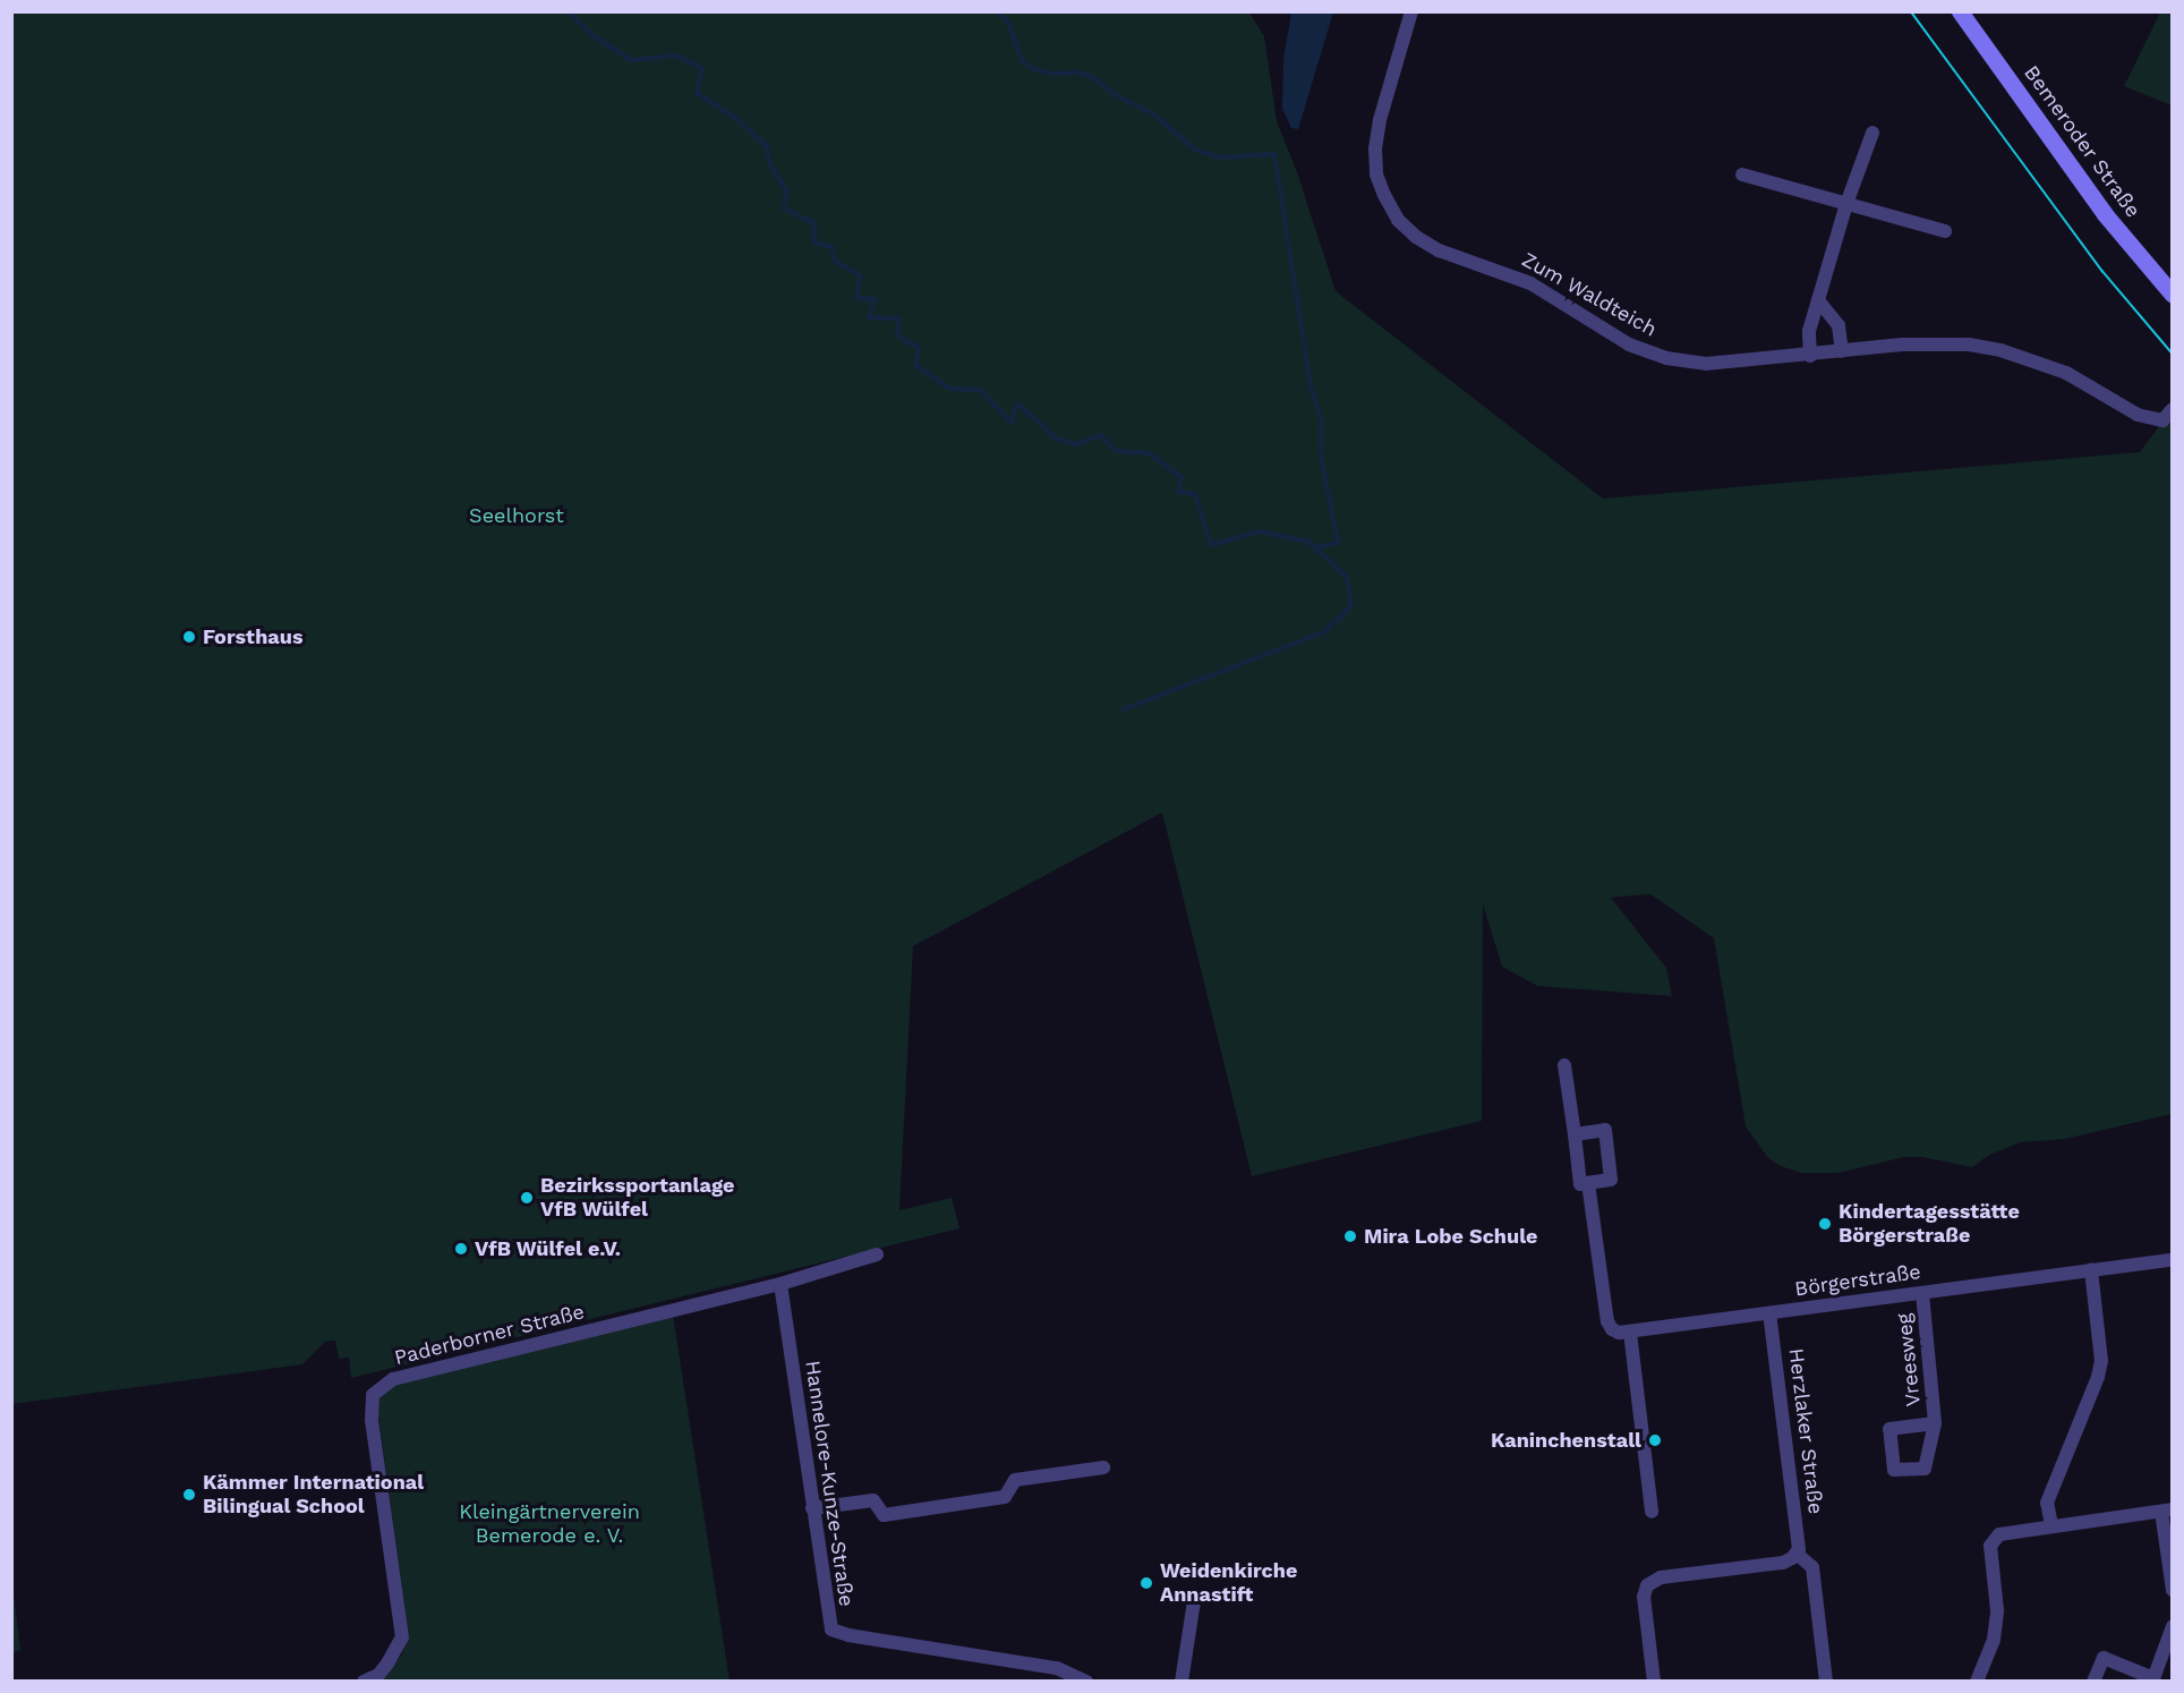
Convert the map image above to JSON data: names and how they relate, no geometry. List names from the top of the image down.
{
  "streets": {
    "main road": ["Bemeroder Straße"],
    "street": [
      "Zum Waldteich",
      "Börgerstraße",
      "Paderborner Straße",
      "Vreesweg",
      "Herzlaker Straße",
      "Hannelore-Kunze-Straße"
    ]
  },
  "crossings": [
    ["Börgerstraße", "Vreesweg"],
    ["Börgerstraße", "Herzlaker Straße"],
    ["Paderborner Straße", "Hannelore-Kunze-Straße"]
  ],
  "parks": ["Seelhorst", "Kleingärtnerverein Bemerode e. V."],
  "places": [
    "Forsthaus",
    "Bezirkssportanlage VfB Wülfel",
    "Kindertagesstätte Börgerstraße",
    "Mira Lobe Schule",
    "VfB Wülfel e.V.",
    "Kaninchenstall",
    "Kämmer International Bilingual School",
    "Weidenkirche Annastift"
  ]
}
